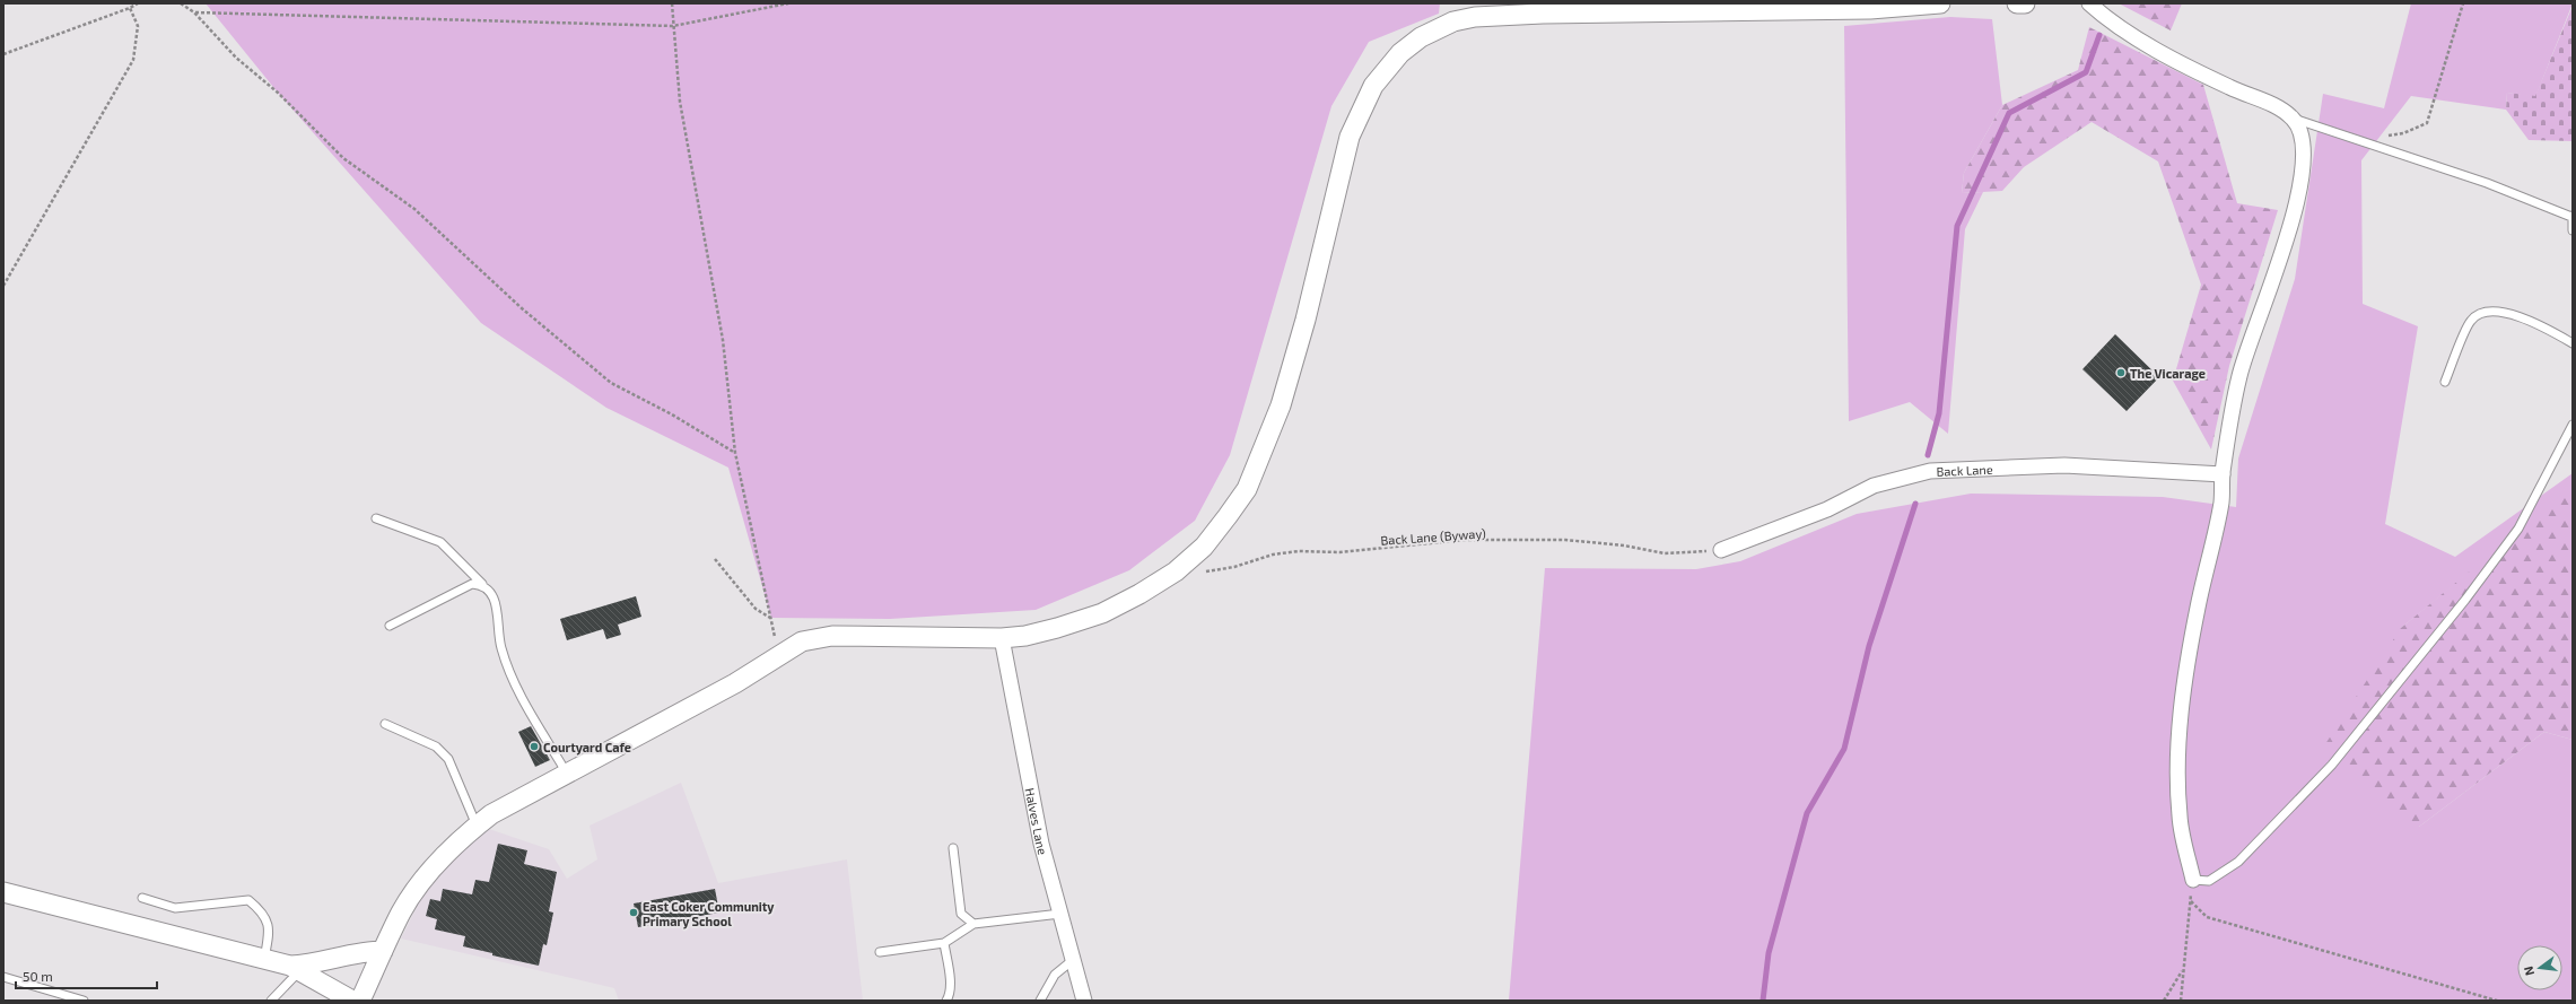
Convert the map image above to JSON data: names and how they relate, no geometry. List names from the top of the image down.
{
  "streets": {
    "street": ["Back Lane", "Halves Lane"],
    "path": ["Back Lane (Byway)"]
  },
  "crossings": [
    ["Back Lane", "Back Lane (Byway)"]
  ],
  "places": ["The Vicarage", "Courtyard Cafe", "East Coker Community Primary School"],
  "scale_bar": "50 m",
  "north": "left"
}
